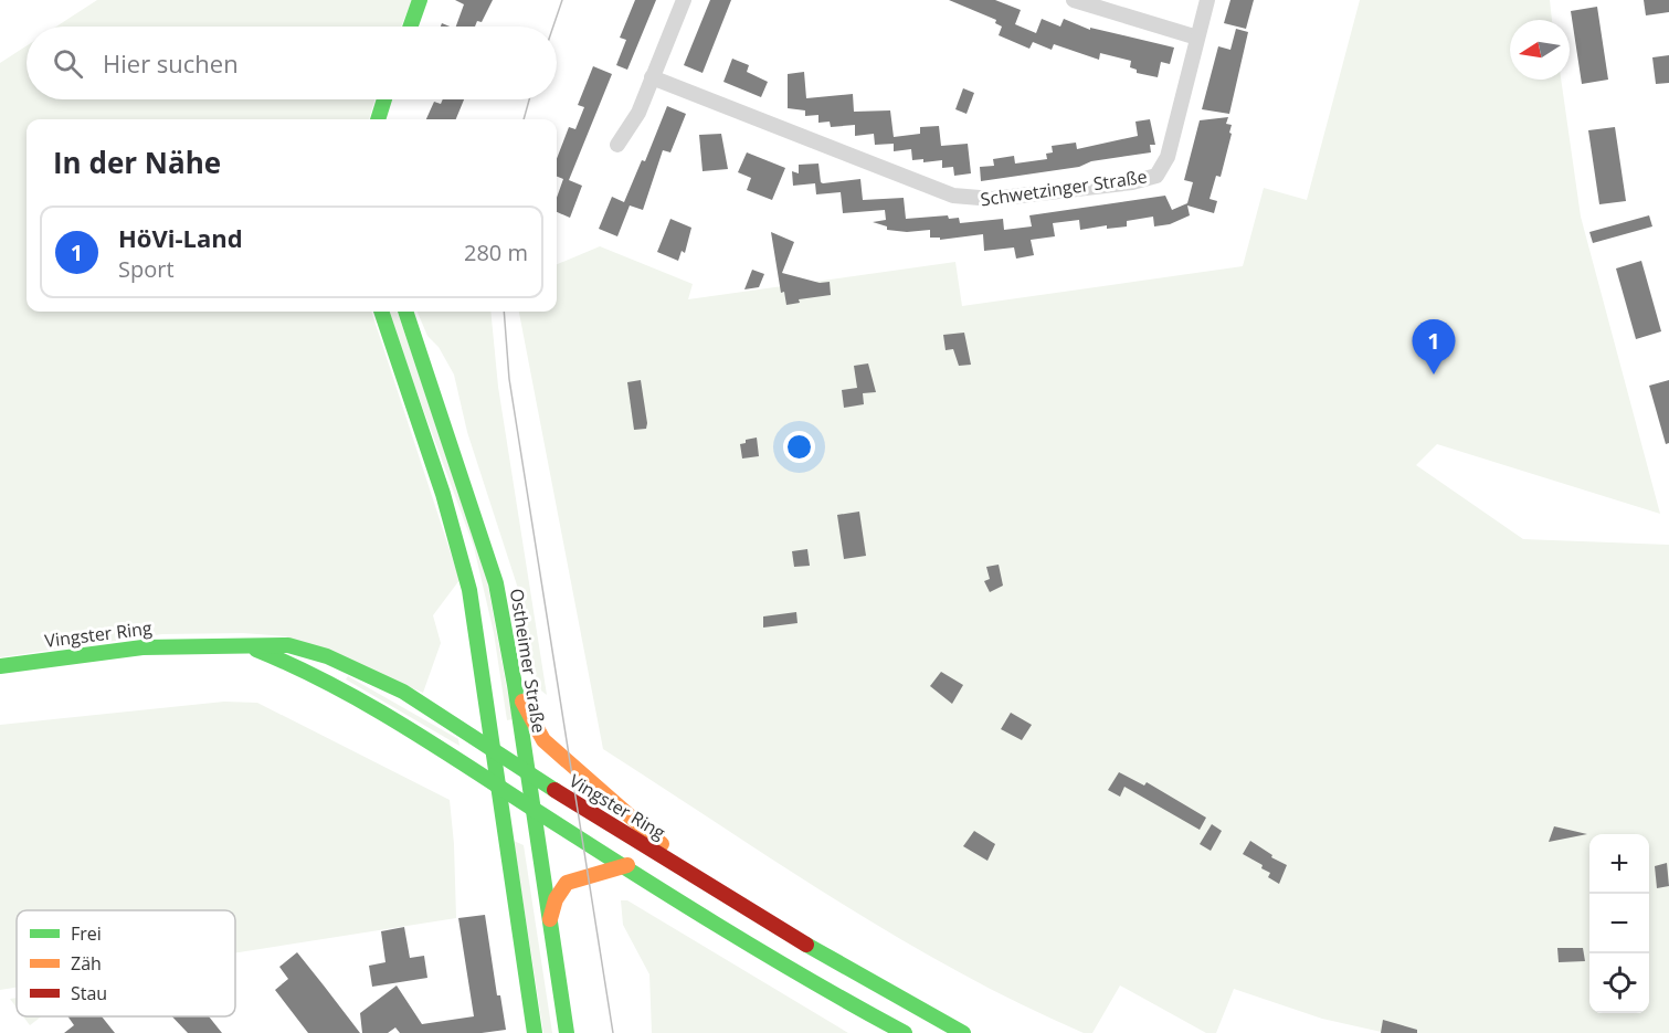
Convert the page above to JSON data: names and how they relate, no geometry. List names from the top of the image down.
{
  "streets": {
    "main road": ["Vingster Ring", "Ostheimer Straße"],
    "street": ["Schwetzinger Straße"]
  },
  "crossings": [
    ["Vingster Ring", "Ostheimer Straße"]
  ],
  "legend": ["Frei", "Zäh", "Stau"],
  "north": "left",
  "page": {
    "search": "Hier suchen",
    "heading": "In der Nähe",
    "list": [
      {
        "mark": "1",
        "name": "HöVi-Land",
        "note": "Sport",
        "value": "280 m"
      }
    ],
    "pins": "1",
    "map_buttons": ["+", "−"]
  }
}
